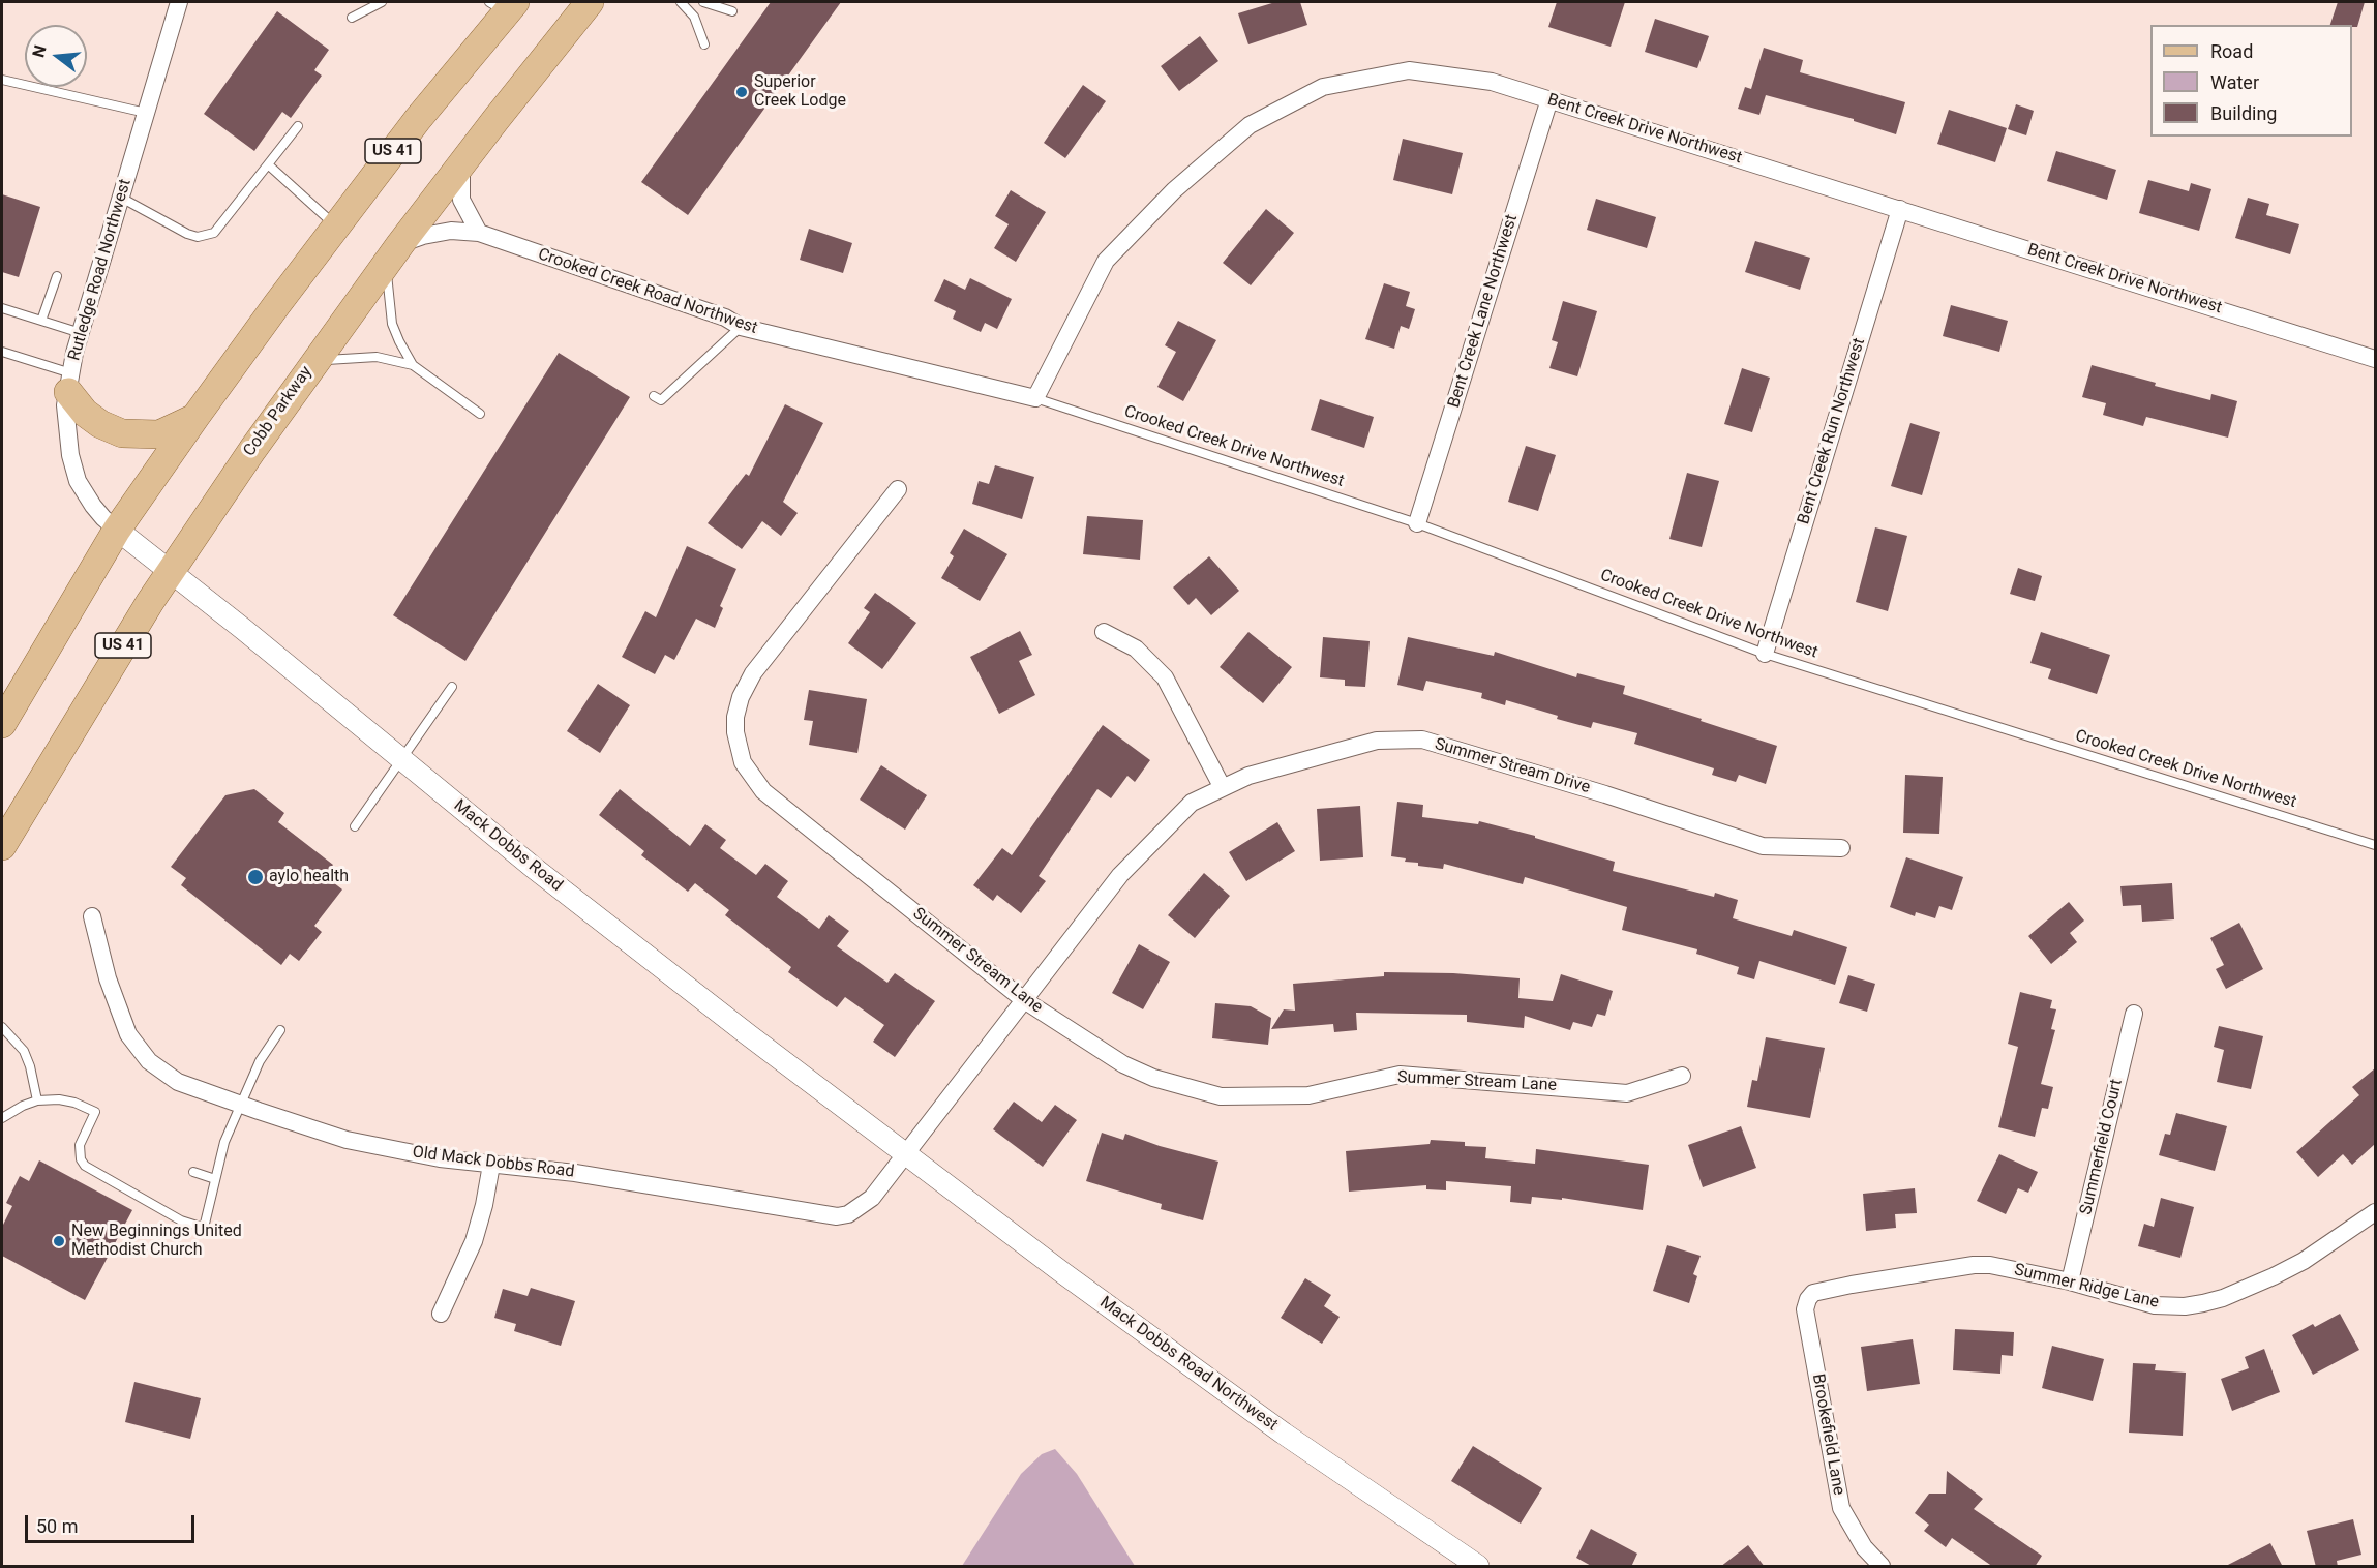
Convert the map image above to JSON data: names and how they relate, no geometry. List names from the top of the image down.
{
  "streets": {
    "main road": ["US 41", "Cobb Parkway"],
    "street": [
      "Bent Creek Drive Northwest",
      "Rutledge Road Northwest",
      "Crooked Creek Road Northwest",
      "Bent Creek Lane Northwest",
      "Bent Creek Run Northwest",
      "Summer Stream Drive",
      "Mack Dobbs Road",
      "Summer Stream Lane",
      "Summerfield Court",
      "Old Mack Dobbs Road",
      "Summer Ridge Lane",
      "Mack Dobbs Road Northwest",
      "Brookefield Lane"
    ],
    "lane": ["Crooked Creek Drive Northwest"]
  },
  "crossings": [
    ["Bent Creek Drive Northwest", "Crooked Creek Road Northwest"],
    ["Bent Creek Drive Northwest", "Bent Creek Lane Northwest"],
    ["Bent Creek Drive Northwest", "Bent Creek Run Northwest"],
    ["Bent Creek Drive Northwest", "Crooked Creek Drive Northwest"],
    ["US 41", "Rutledge Road Northwest"],
    ["US 41", "Mack Dobbs Road"],
    ["Rutledge Road Northwest", "Mack Dobbs Road"],
    ["Crooked Creek Road Northwest", "Cobb Parkway"],
    ["Crooked Creek Road Northwest", "Crooked Creek Drive Northwest"],
    ["Bent Creek Lane Northwest", "Crooked Creek Drive Northwest"],
    ["Cobb Parkway", "Mack Dobbs Road"],
    ["Bent Creek Run Northwest", "Crooked Creek Drive Northwest"],
    ["Summer Stream Drive", "Mack Dobbs Road"],
    ["Summer Stream Drive", "Summer Stream Lane"],
    ["Summer Stream Drive", "Old Mack Dobbs Road"],
    ["Summer Stream Drive", "Mack Dobbs Road Northwest"],
    ["Mack Dobbs Road", "Old Mack Dobbs Road"],
    ["Mack Dobbs Road", "Mack Dobbs Road Northwest"],
    ["Summerfield Court", "Summer Ridge Lane"],
    ["Old Mack Dobbs Road", "Mack Dobbs Road Northwest"],
    ["Summer Ridge Lane", "Brookefield Lane"]
  ],
  "places": ["Superior Creek Lodge", "aylo health", "New Beginnings United Methodist Church"],
  "legend": ["Road", "Water", "Building"],
  "scale_bar": "50 m",
  "north": "left"
}
